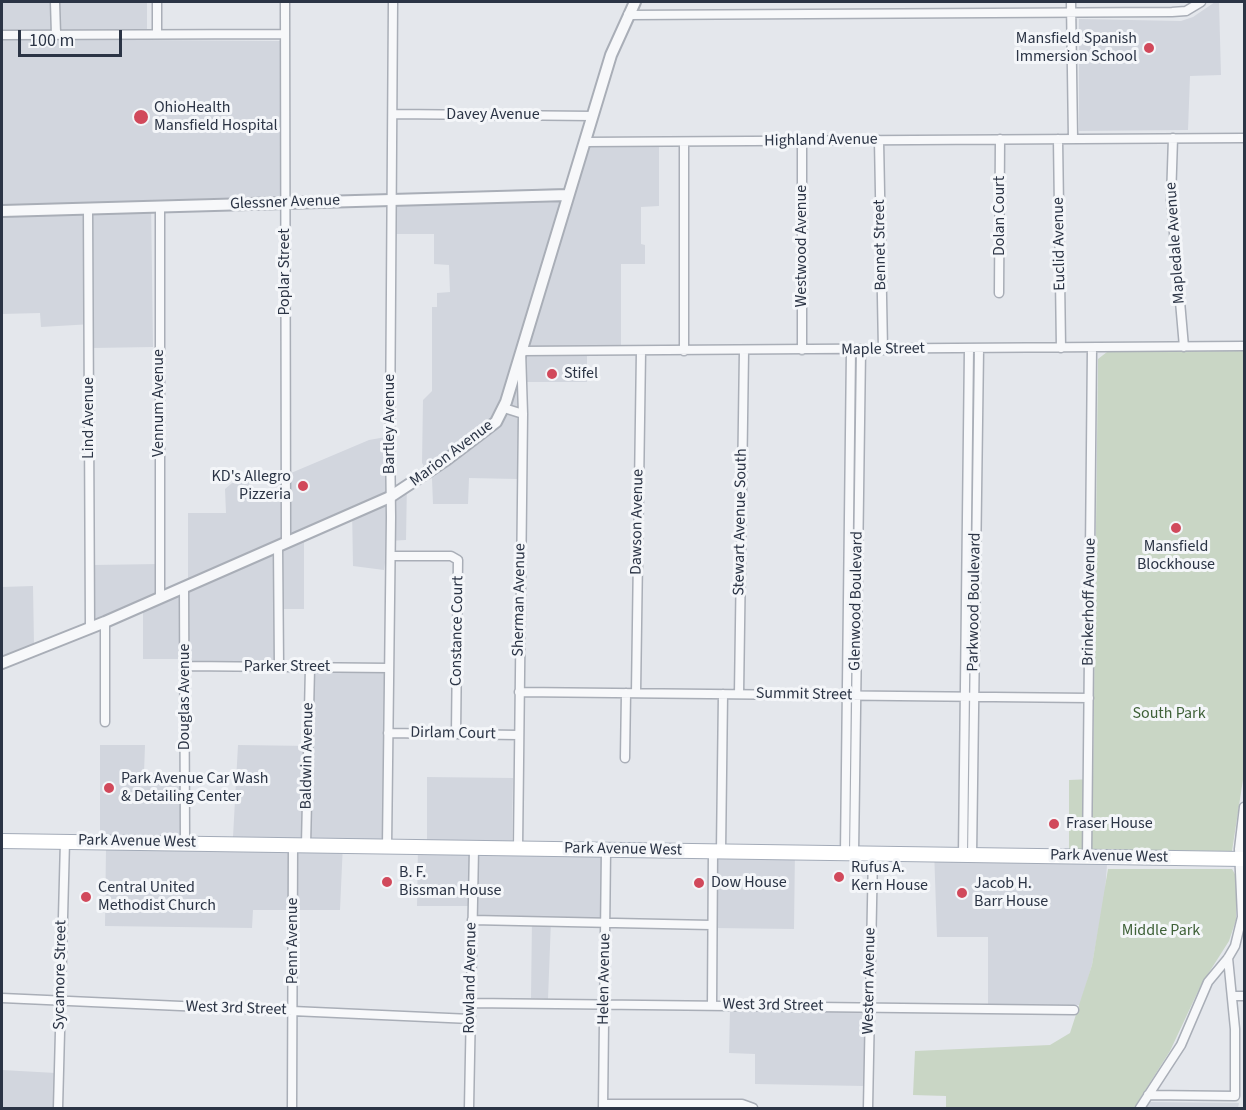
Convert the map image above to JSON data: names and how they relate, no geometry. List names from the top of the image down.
{
  "streets": {
    "main road": ["Park Avenue West"],
    "street": [
      "Davey Avenue",
      "Highland Avenue",
      "Glessner Avenue",
      "Dolan Court",
      "Mapledale Avenue",
      "Euclid Avenue",
      "Bennet Street",
      "Westwood Avenue",
      "Poplar Street",
      "Maple Street",
      "Vennum Avenue",
      "Lind Avenue",
      "Bartley Avenue",
      "Marion Avenue",
      "Dawson Avenue",
      "Stewart Avenue South",
      "Sherman Avenue",
      "Glenwood Boulevard",
      "Brinkerhoff Avenue",
      "Constance Court",
      "Parker Street",
      "Summit Street",
      "Douglas Avenue",
      "Dirlam Court",
      "Baldwin Avenue",
      "Penn Avenue",
      "Sycamore Street",
      "Rowland Avenue",
      "Helen Avenue",
      "Western Avenue",
      "West 3rd Street"
    ]
  },
  "crossings": [
    ["Davey Avenue", "Bartley Avenue"],
    ["Davey Avenue", "Marion Avenue"],
    ["Highland Avenue", "Dolan Court"],
    ["Highland Avenue", "Euclid Avenue"],
    ["Highland Avenue", "Bennet Street"],
    ["Highland Avenue", "Westwood Avenue"],
    ["Highland Avenue", "Marion Avenue"],
    ["Glessner Avenue", "Poplar Street"],
    ["Glessner Avenue", "Vennum Avenue"],
    ["Glessner Avenue", "Lind Avenue"],
    ["Glessner Avenue", "Bartley Avenue"],
    ["Glessner Avenue", "Marion Avenue"],
    ["Mapledale Avenue", "Maple Street"],
    ["Euclid Avenue", "Maple Street"],
    ["Bennet Street", "Maple Street"],
    ["Westwood Avenue", "Maple Street"],
    ["Poplar Street", "Marion Avenue"],
    ["Poplar Street", "Parker Street"],
    ["Maple Street", "Marion Avenue"],
    ["Maple Street", "Dawson Avenue"],
    ["Maple Street", "Stewart Avenue South"],
    ["Maple Street", "Sherman Avenue"],
    ["Maple Street", "Glenwood Boulevard"],
    ["Maple Street", "Brinkerhoff Avenue"],
    ["Vennum Avenue", "Marion Avenue"],
    ["Lind Avenue", "Marion Avenue"],
    ["Bartley Avenue", "Marion Avenue"],
    ["Bartley Avenue", "Constance Court"],
    ["Bartley Avenue", "Parker Street"],
    ["Bartley Avenue", "Dirlam Court"],
    ["Bartley Avenue", "Park Avenue West"],
    ["Marion Avenue", "Sherman Avenue"],
    ["Marion Avenue", "Douglas Avenue"],
    ["Dawson Avenue", "Summit Street"],
    ["Stewart Avenue South", "Summit Street"],
    ["Sherman Avenue", "Summit Street"],
    ["Sherman Avenue", "Dirlam Court"],
    ["Sherman Avenue", "Park Avenue West"],
    ["Glenwood Boulevard", "Summit Street"],
    ["Glenwood Boulevard", "Park Avenue West"],
    ["Brinkerhoff Avenue", "Summit Street"],
    ["Brinkerhoff Avenue", "Park Avenue West"],
    ["Constance Court", "Dirlam Court"],
    ["Parker Street", "Douglas Avenue"],
    ["Parker Street", "Baldwin Avenue"],
    ["Douglas Avenue", "Park Avenue West"],
    ["Baldwin Avenue", "Park Avenue West"],
    ["Baldwin Avenue", "Penn Avenue"],
    ["Park Avenue West", "Penn Avenue"],
    ["Park Avenue West", "Sycamore Street"],
    ["Park Avenue West", "Rowland Avenue"],
    ["Park Avenue West", "Helen Avenue"],
    ["Park Avenue West", "Western Avenue"],
    ["Penn Avenue", "West 3rd Street"],
    ["Sycamore Street", "West 3rd Street"],
    ["Rowland Avenue", "West 3rd Street"],
    ["Helen Avenue", "West 3rd Street"],
    ["Western Avenue", "West 3rd Street"]
  ],
  "parks": ["South Park", "Middle Park"],
  "places": [
    "Mansfield Spanish Immersion School",
    "OhioHealth Mansfield Hospital",
    "Stifel",
    "KD's Allegro Pizzeria",
    "Mansfield Blockhouse",
    "Park Avenue Car Wash & Detailing Center",
    "Fraser House",
    "Rufus A. Kern House",
    "B. F. Bissman House",
    "Dow House",
    "Jacob H. Barr House",
    "Central United Methodist Church"
  ],
  "scale_bar": "100 m"
}
